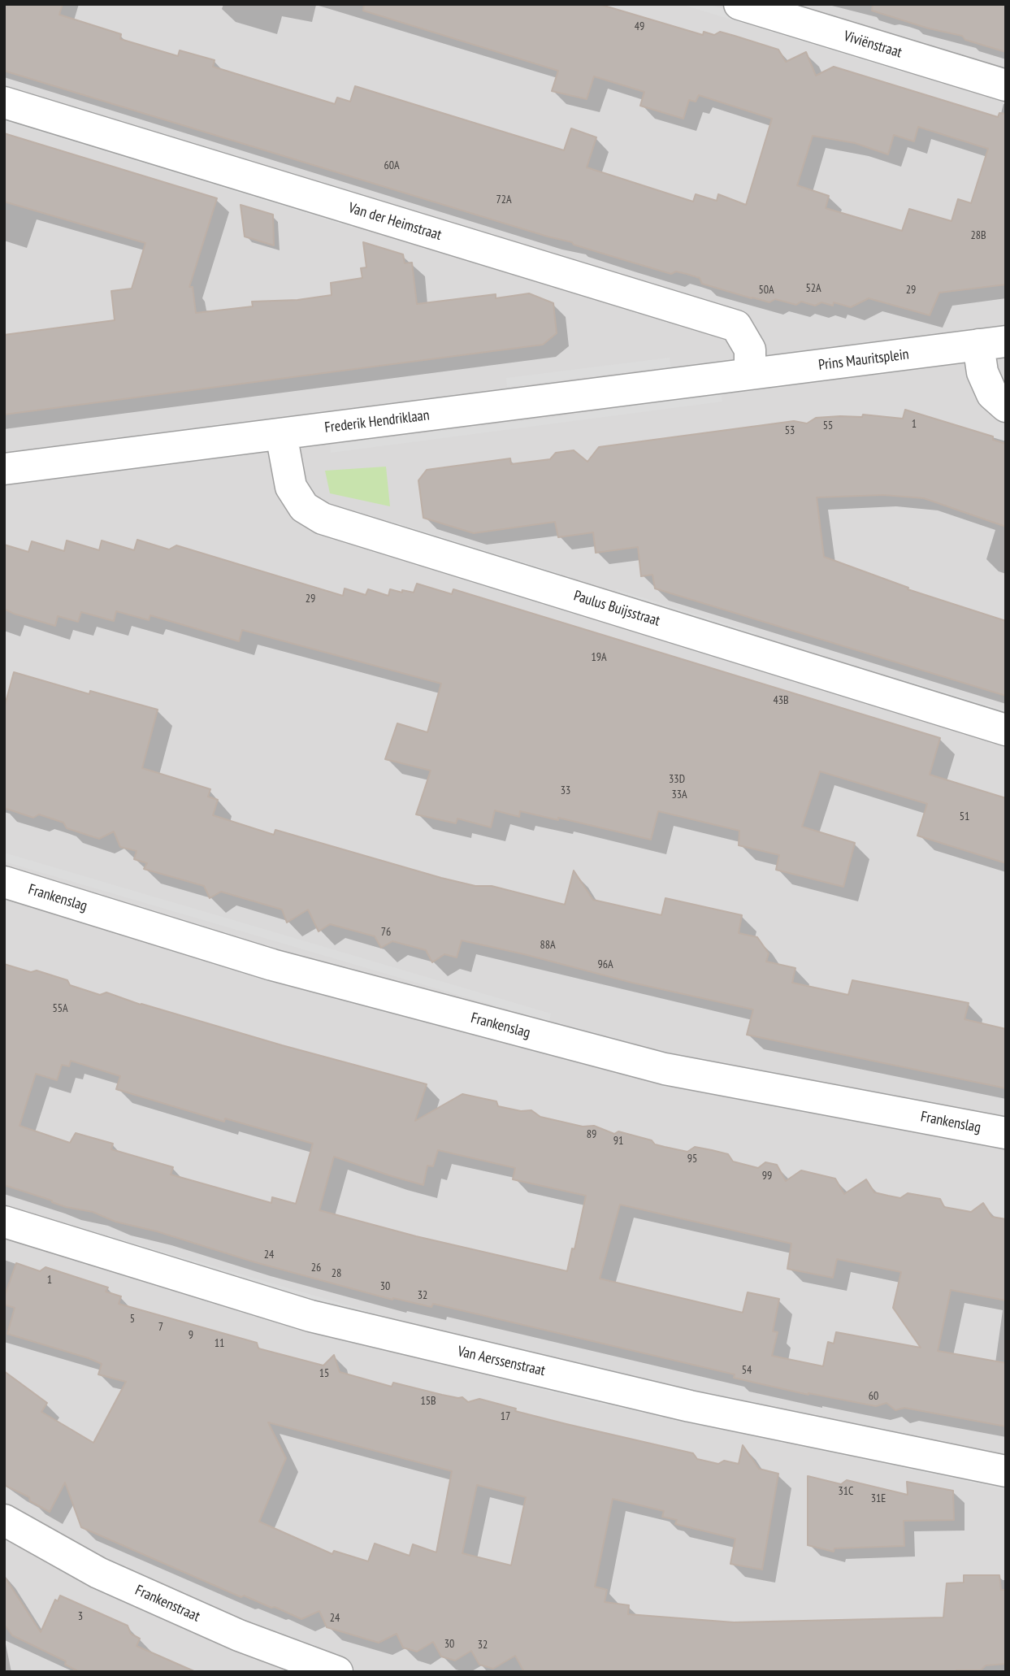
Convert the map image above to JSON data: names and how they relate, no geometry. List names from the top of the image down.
{
  "streets": {
    "street": [
      "Viviënstraat",
      "Van der Heimstraat",
      "Prins Mauritsplein",
      "Frederik Hendriklaan",
      "Paulus Buijsstraat",
      "Frankenslag",
      "Van Aerssenstraat",
      "Frankenstraat"
    ]
  },
  "crossings": [
    ["Van der Heimstraat", "Prins Mauritsplein"],
    ["Van der Heimstraat", "Frederik Hendriklaan"],
    ["Prins Mauritsplein", "Frederik Hendriklaan"],
    ["Frederik Hendriklaan", "Paulus Buijsstraat"]
  ],
  "house_numbers": [
    "49",
    "60A",
    "72A",
    "28B",
    "52A",
    "50A",
    "29",
    "1",
    "55",
    "53",
    "29",
    "19A",
    "43B",
    "33D",
    "33",
    "33A",
    "51",
    "76",
    "88A",
    "96A",
    "55A",
    "89",
    "91",
    "95",
    "99",
    "24",
    "26",
    "28",
    "1",
    "30",
    "32",
    "5",
    "7",
    "9",
    "11",
    "54",
    "15",
    "60",
    "15B",
    "17",
    "31C",
    "31E",
    "3",
    "24",
    "30",
    "32"
  ]
}
